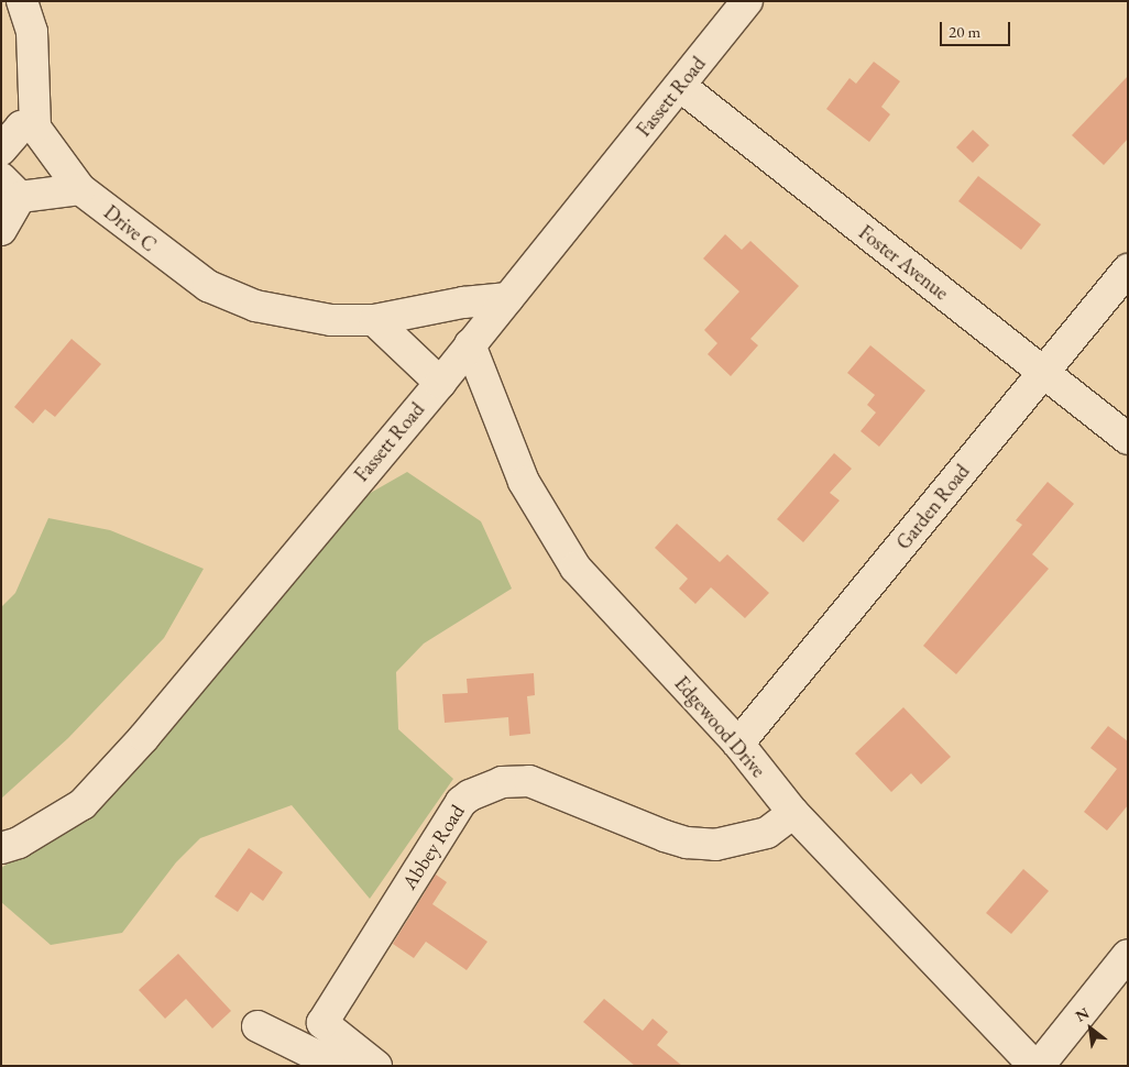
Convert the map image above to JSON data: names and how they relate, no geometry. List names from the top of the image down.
{
  "streets": {
    "street": [
      "Fassett Road",
      "Drive C",
      "Foster Avenue",
      "Garden Road",
      "Edgewood Drive",
      "Abbey Road"
    ]
  },
  "crossings": [
    ["Fassett Road", "Drive C"],
    ["Fassett Road", "Foster Avenue"],
    ["Fassett Road", "Edgewood Drive"],
    ["Foster Avenue", "Garden Road"],
    ["Garden Road", "Edgewood Drive"],
    ["Edgewood Drive", "Abbey Road"]
  ],
  "scale_bar": "20 m",
  "north": "top left"
}
